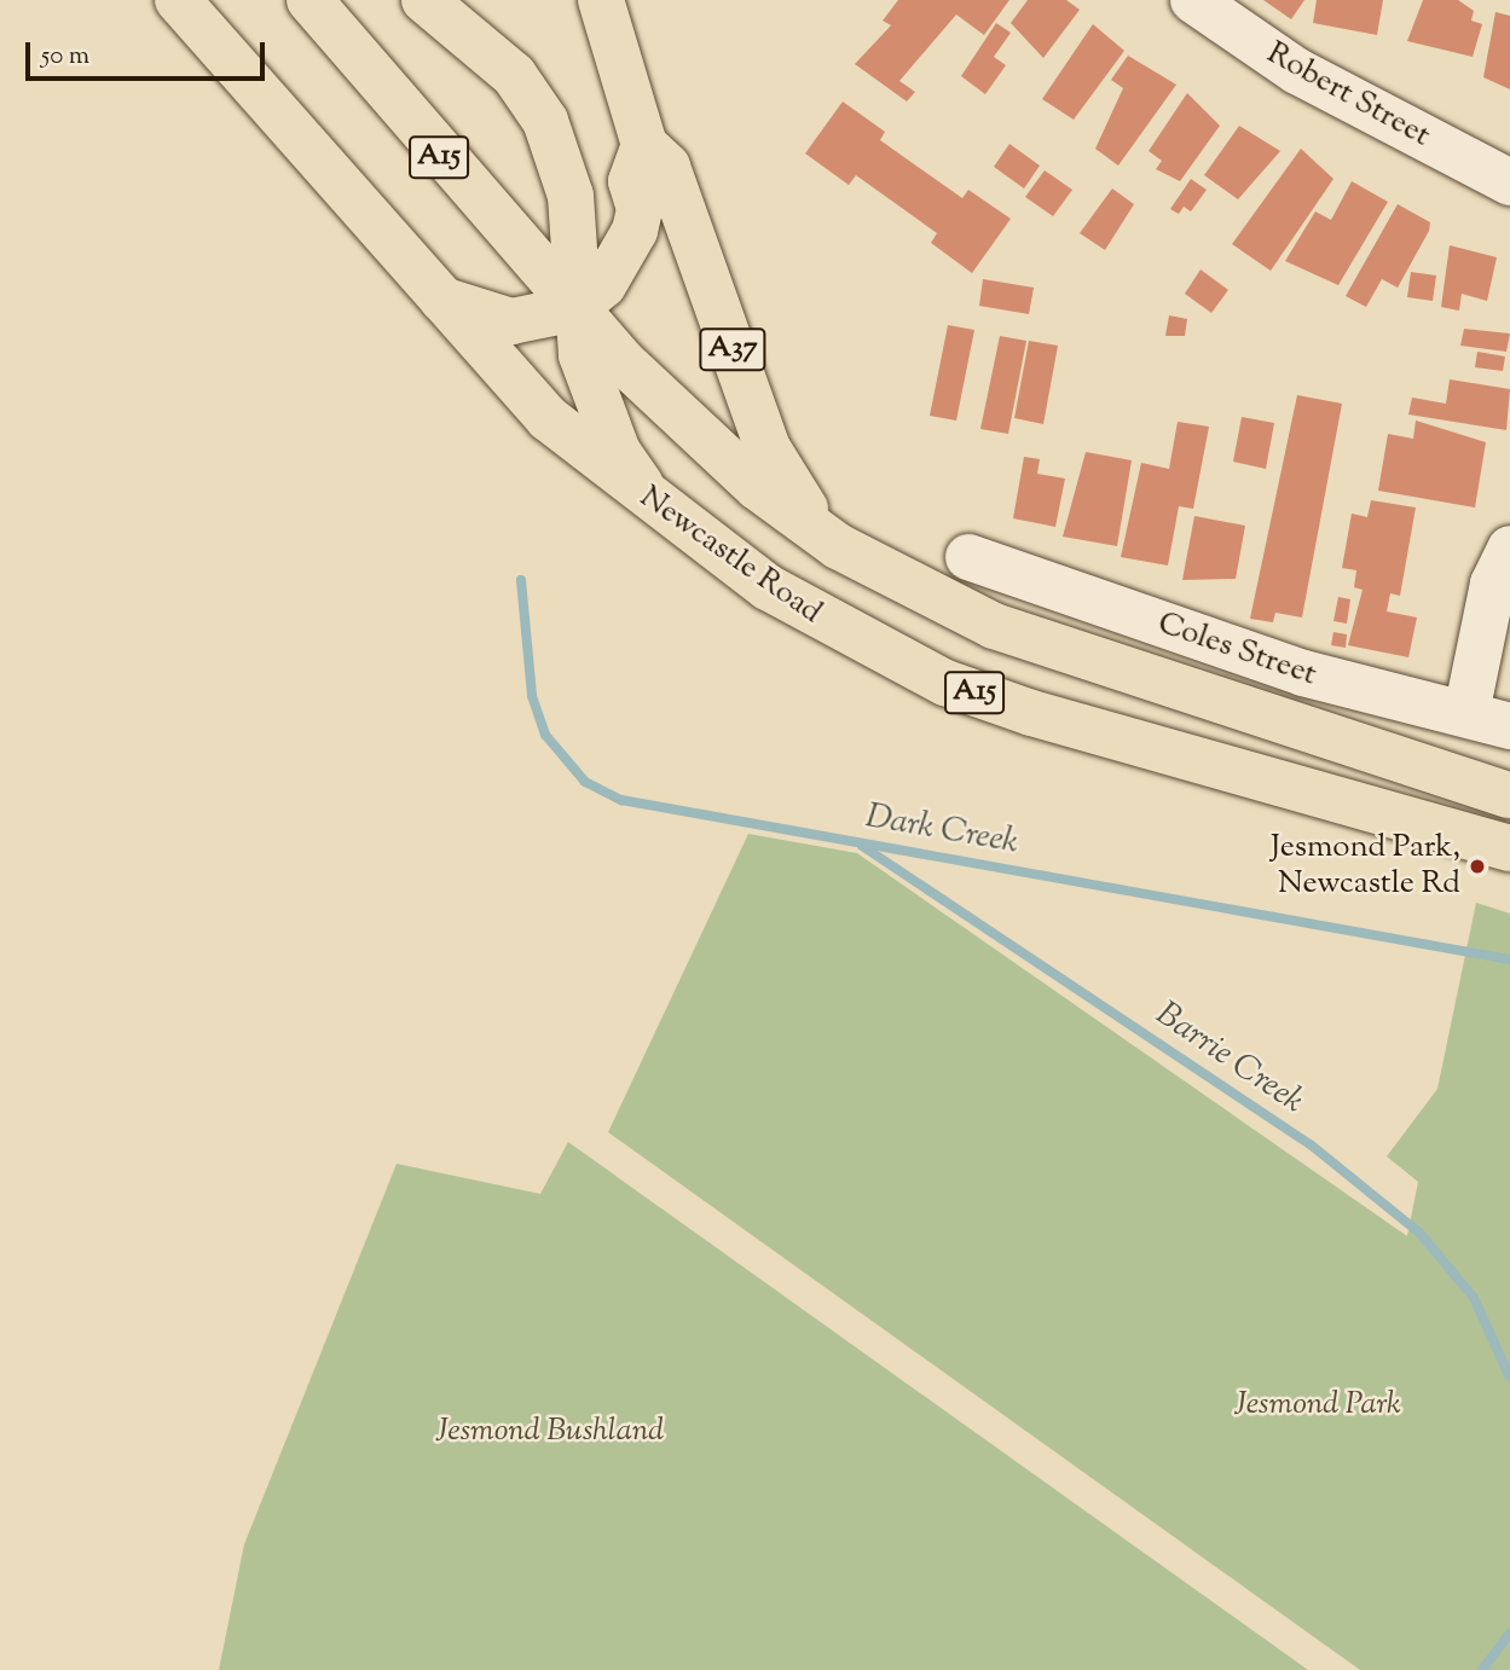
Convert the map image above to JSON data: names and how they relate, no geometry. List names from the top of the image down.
{
  "streets": {
    "highway": ["A15", "A37", "Newcastle Road"],
    "street": ["Robert Street", "Coles Street"]
  },
  "crossings": [
    ["A15", "A37"]
  ],
  "water": ["Dark Creek", "Barrie Creek"],
  "parks": ["Jesmond Park", "Jesmond Bushland"],
  "places": ["Jesmond Park, Newcastle Rd"],
  "scale_bar": "50 m"
}
